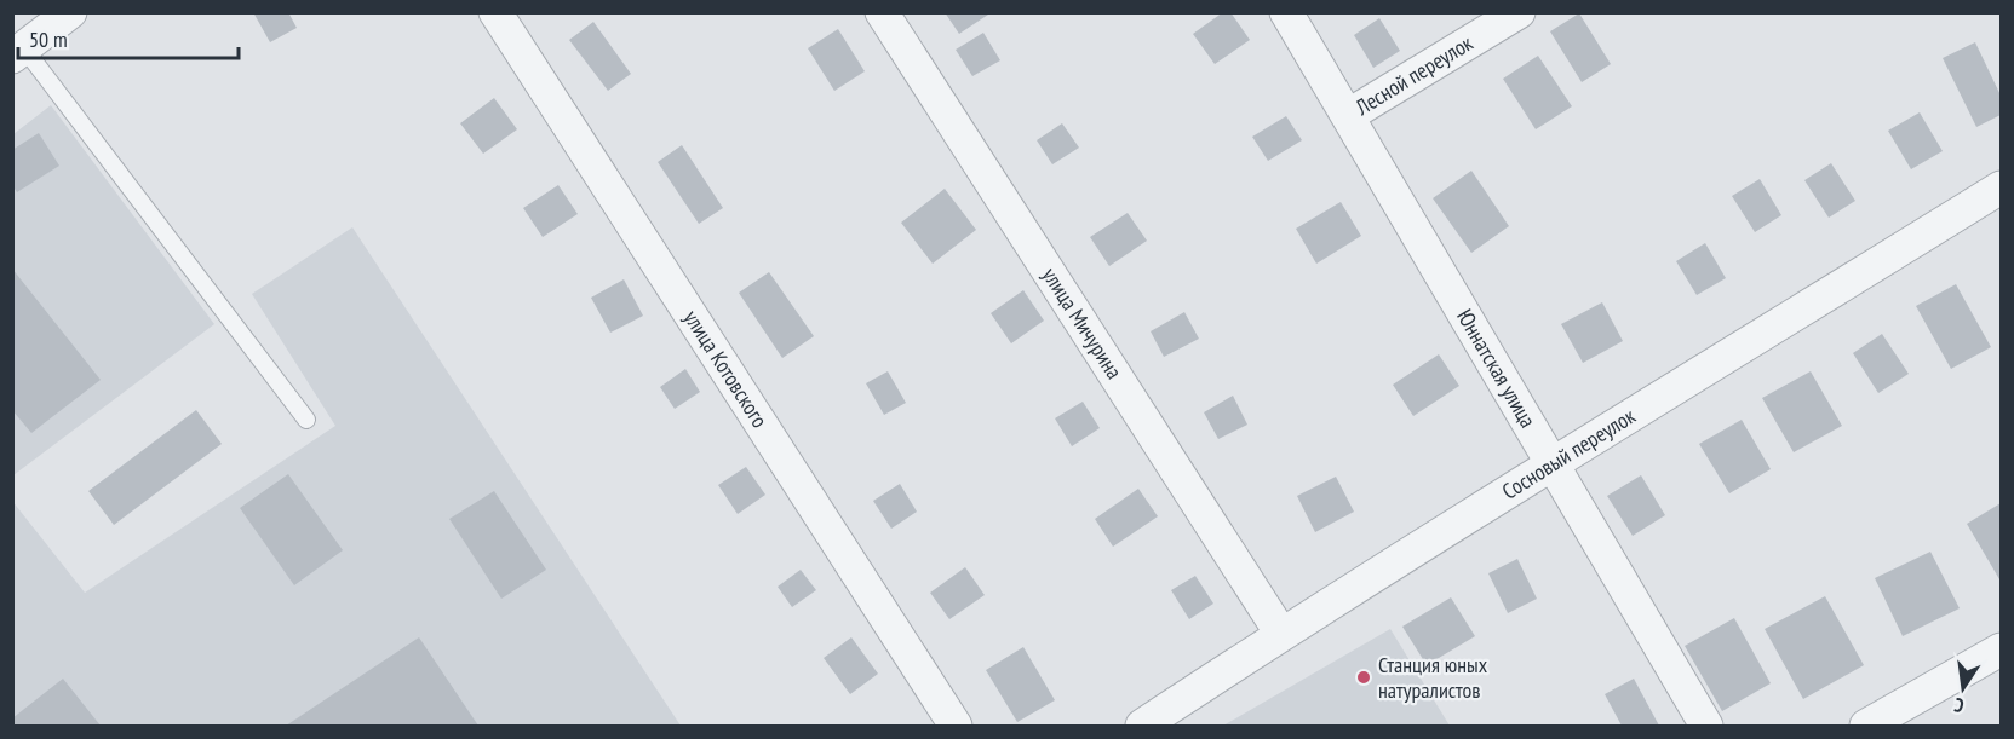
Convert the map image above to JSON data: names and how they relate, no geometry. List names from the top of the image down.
{
  "streets": {
    "street": [
      "Лесной переулок",
      "улица Мичурина",
      "Юннатская улица",
      "улица Котовского",
      "Сосновый переулок"
    ]
  },
  "crossings": [
    ["Лесной переулок", "Юннатская улица"],
    ["улица Мичурина", "Сосновый переулок"],
    ["Юннатская улица", "Сосновый переулок"]
  ],
  "places": ["Станция юных натуралистов"],
  "scale_bar": "50 m",
  "north": "bottom"
}
